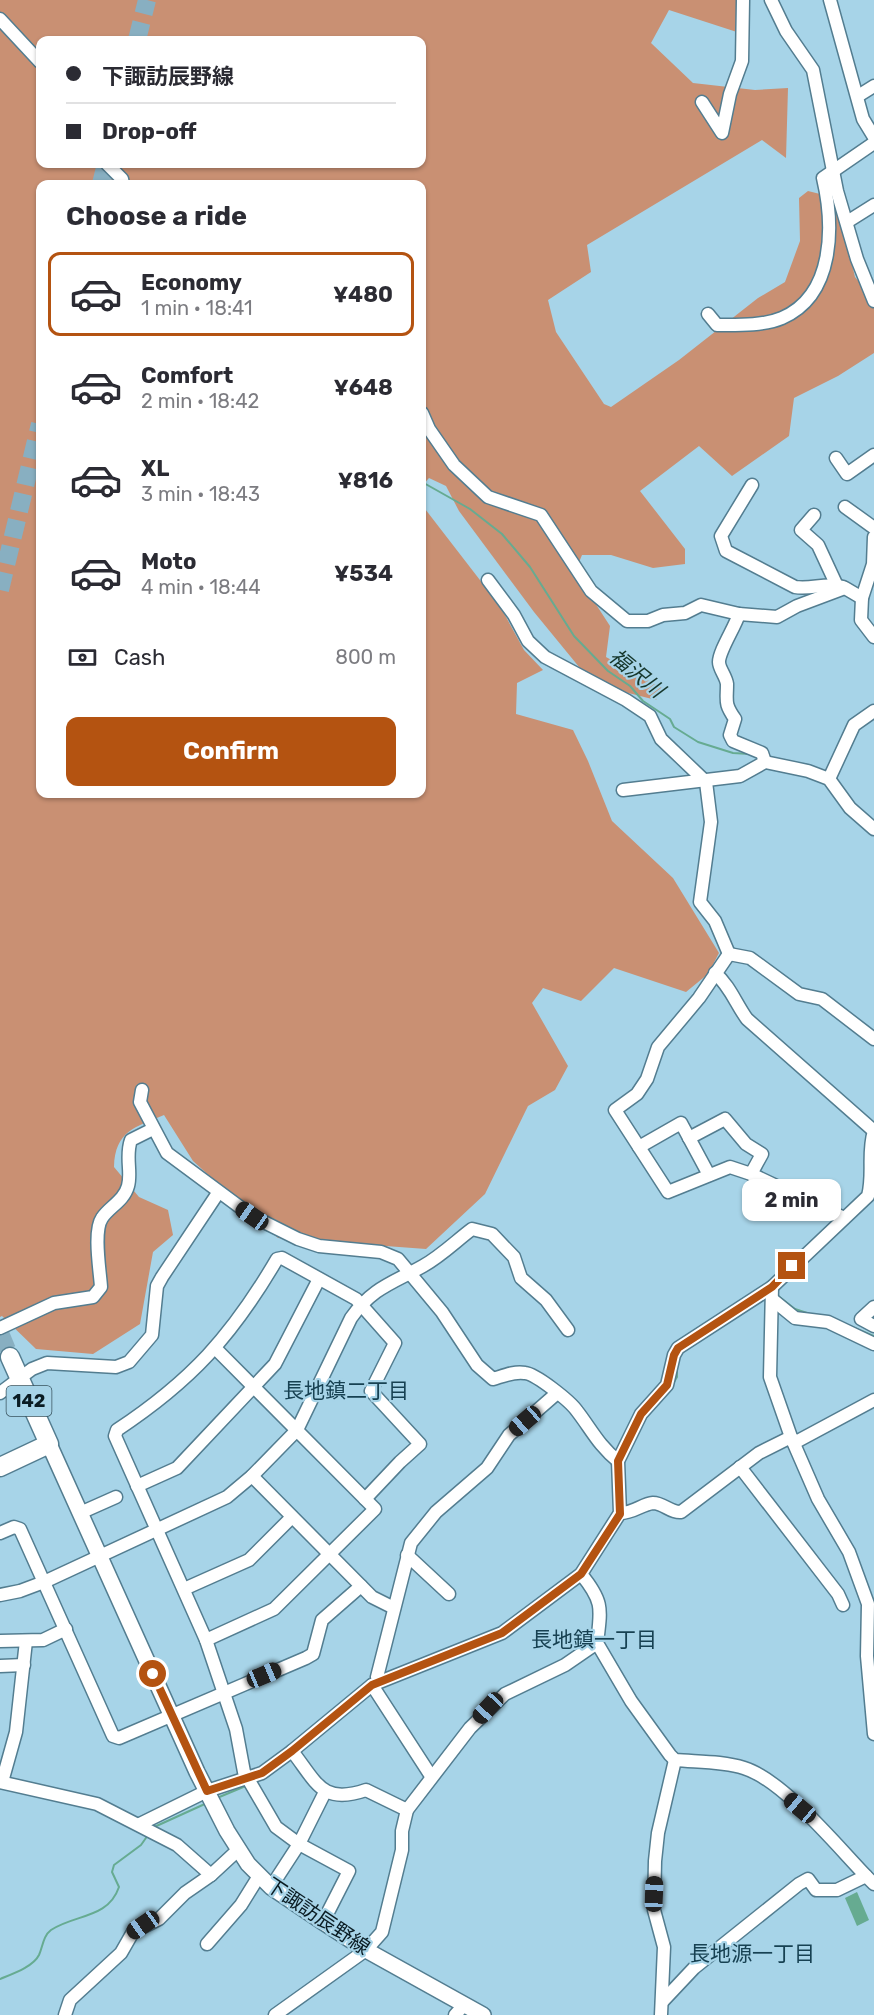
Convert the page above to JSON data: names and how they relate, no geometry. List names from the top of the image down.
{
  "streets": {
    "highway": ["142"],
    "main road": ["下諏訪辰野線"]
  },
  "crossings": [
    ["142", "下諏訪辰野線"]
  ],
  "districts": ["長地鎮二丁目", "長地鎮一丁目", "長地源一丁目"],
  "water": ["福沢川"],
  "page": {
    "banner": ["下諏訪辰野線", "Drop-off"],
    "heading": "Choose a ride",
    "list": [
      {
        "name": "Economy",
        "note": "1 min · 18:41",
        "value": "¥480"
      },
      {
        "name": "Comfort",
        "note": "2 min · 18:42",
        "value": "¥648"
      },
      {
        "name": "XL",
        "note": "3 min · 18:43",
        "value": "¥816"
      },
      {
        "name": "Moto",
        "note": "4 min · 18:44",
        "value": "¥534"
      }
    ],
    "pay": ["Cash", "800 m"],
    "buttons": "Confirm",
    "bubble": "2 min"
  }
}
